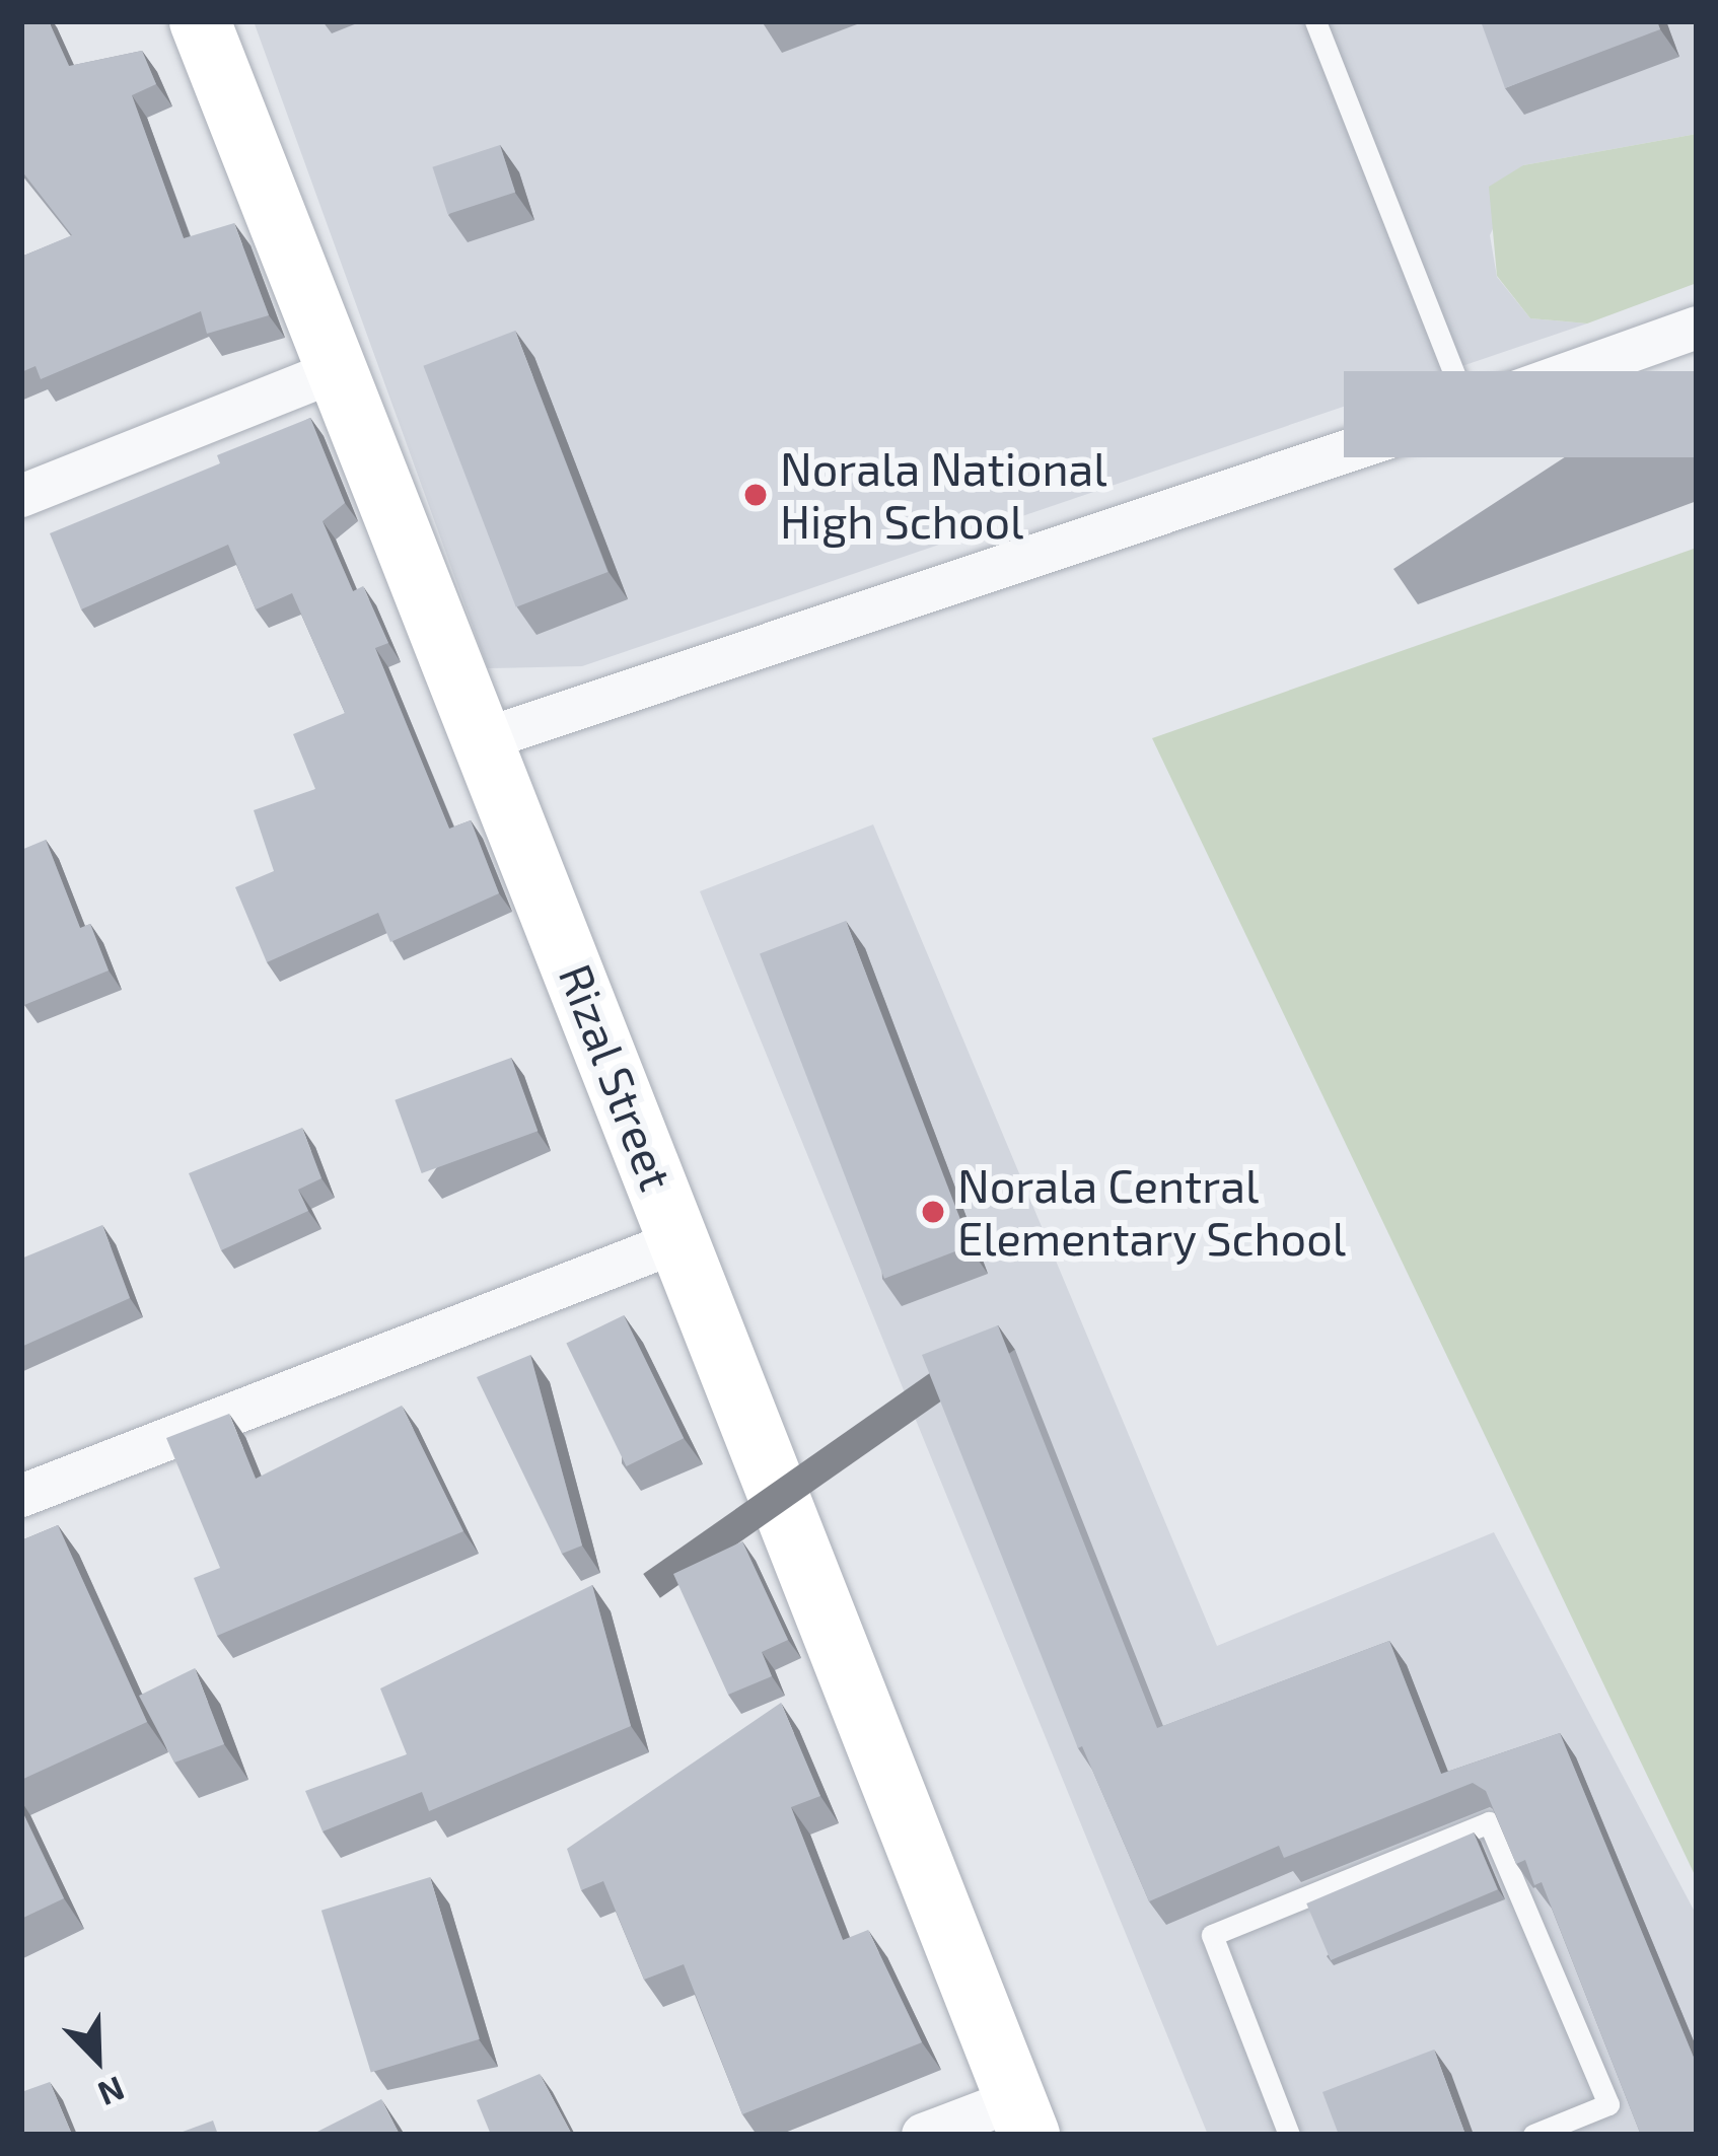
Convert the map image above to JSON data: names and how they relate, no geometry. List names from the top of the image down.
{
  "streets": {
    "main road": ["Rizal Street"]
  },
  "places": ["Norala National High School", "Norala Central Elementary School"],
  "north": "bottom right"
}
